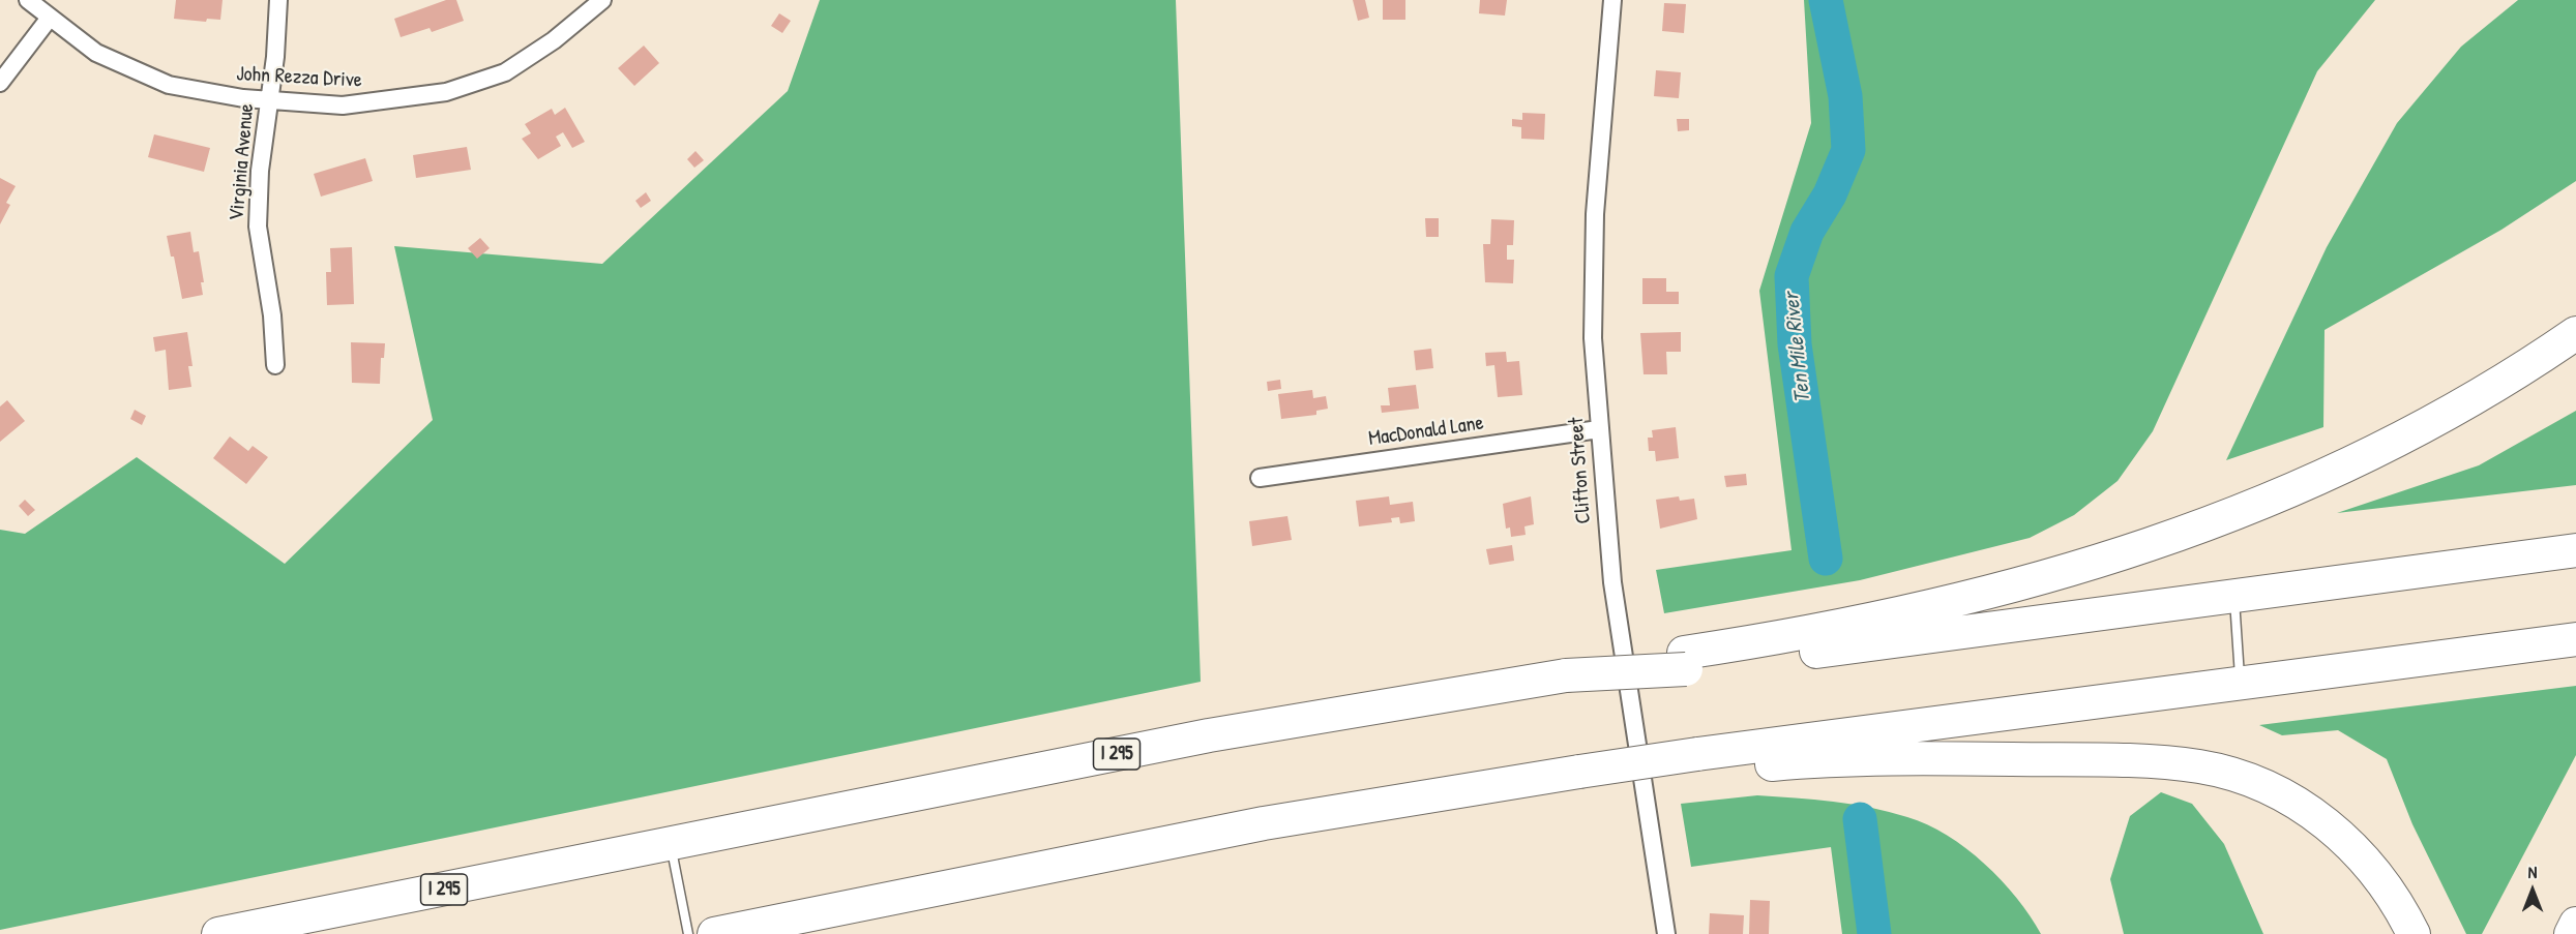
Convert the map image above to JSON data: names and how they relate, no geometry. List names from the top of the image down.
{
  "streets": {
    "highway": ["I 295"],
    "street": [
      "John Rezza Drive",
      "Virginia Avenue",
      "MacDonald Lane",
      "Clifton Street"
    ]
  },
  "crossings": [
    ["John Rezza Drive", "Virginia Avenue"],
    ["MacDonald Lane", "Clifton Street"]
  ],
  "water": ["Ten Mile River"],
  "north": "top"
}
